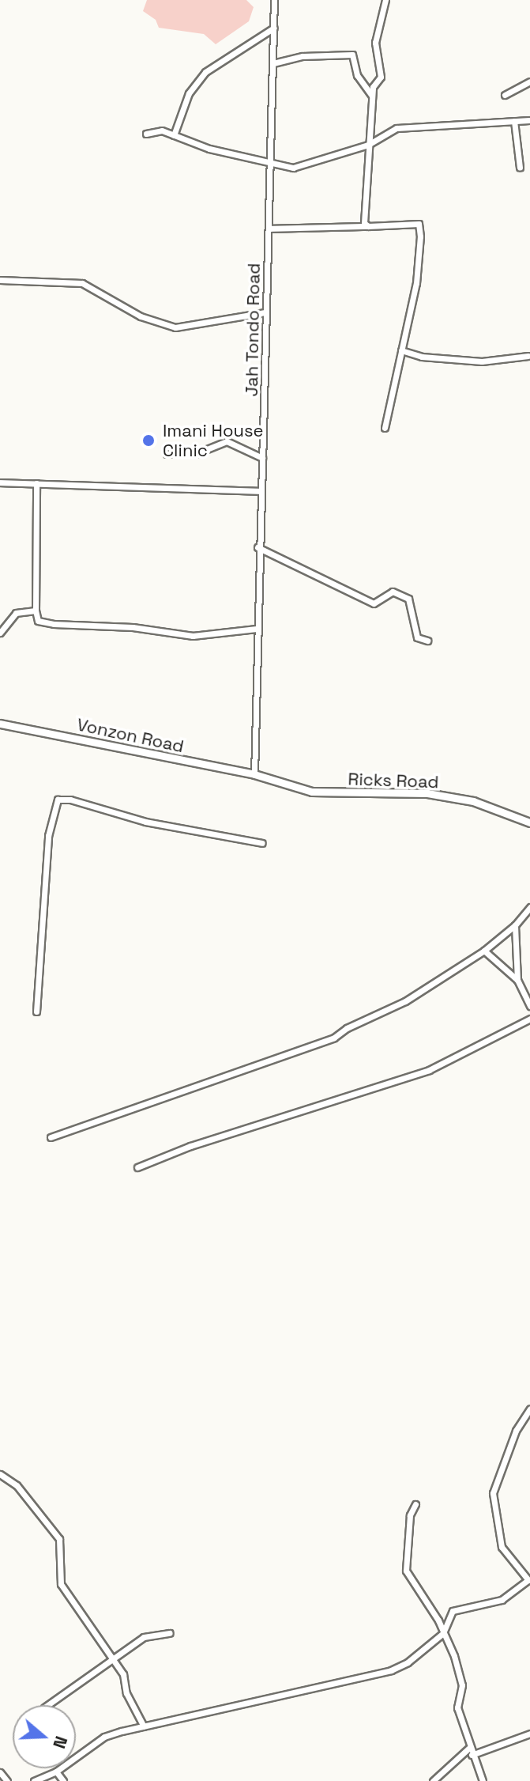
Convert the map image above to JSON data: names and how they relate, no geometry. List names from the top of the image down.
{
  "streets": {
    "street": ["Jah Tondo Road", "Vonzon Road", "Ricks Road"]
  },
  "crossings": [
    ["Jah Tondo Road", "Vonzon Road"],
    ["Jah Tondo Road", "Ricks Road"],
    ["Vonzon Road", "Ricks Road"]
  ],
  "places": ["Imani House Clinic"],
  "north": "right"
}
